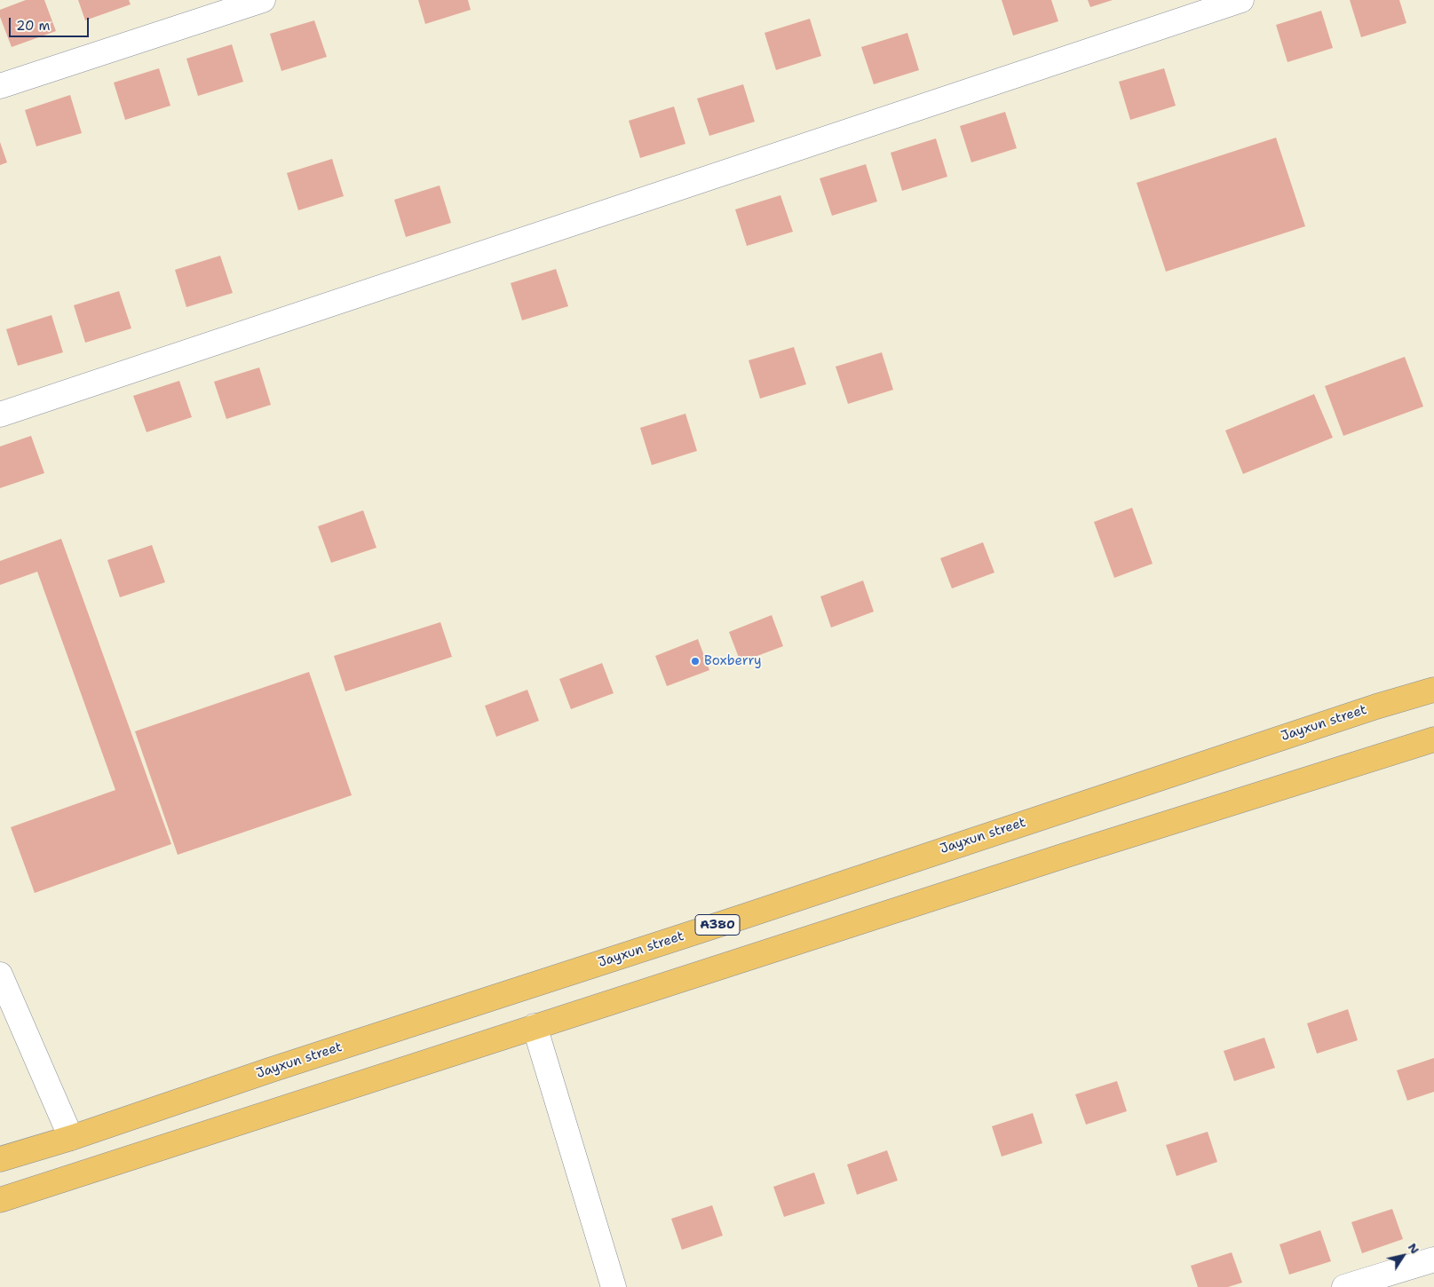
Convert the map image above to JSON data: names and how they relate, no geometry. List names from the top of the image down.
{
  "streets": {
    "highway": ["Jayxun street", "A380"]
  },
  "places": ["Boxberry"],
  "scale_bar": "20 m",
  "north": "top right"
}
